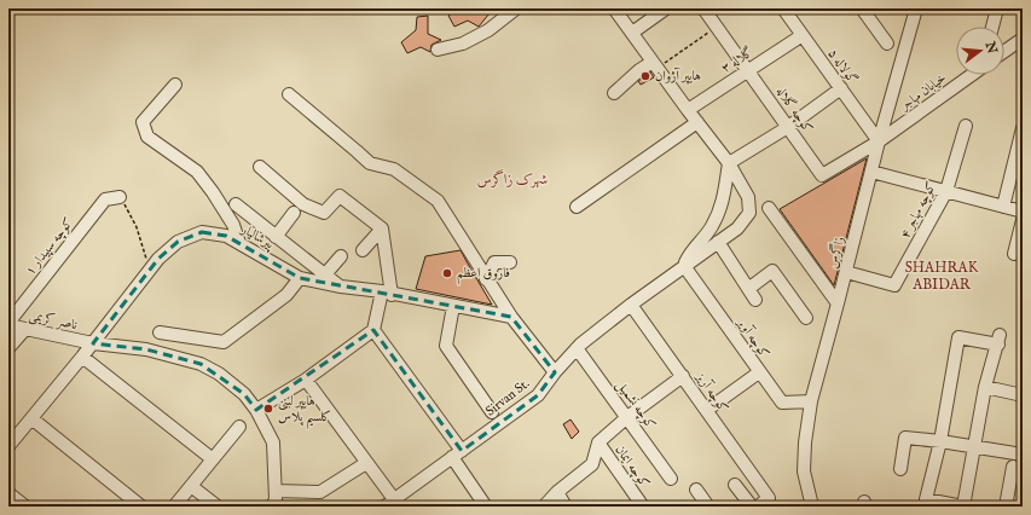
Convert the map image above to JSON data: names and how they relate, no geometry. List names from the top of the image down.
{
  "streets": {
    "street": [
      "گلاله ۳",
      "گولاله ۵",
      "خیابان مهاجر",
      "کوچه گلاله",
      "کوچه مهاجر ۴",
      "پیرشالیار",
      "کوچه سپیدار ۱",
      "زاگرس",
      "ناصر کریمی",
      "کوچه آویر",
      "کوچه آریز",
      "Sirvan St.",
      "کوچه نشمیل",
      "کوچه ایمان"
    ]
  },
  "crossings": [
    ["گلاله ۳", "گولاله ۵"],
    ["گلاله ۳", "کوچه گلاله"],
    ["گلاله ۳", "Sirvan St."],
    ["گولاله ۵", "خیابان مهاجر"],
    ["گولاله ۵", "کوچه گلاله"],
    ["گولاله ۵", "زاگرس"],
    ["خیابان مهاجر", "کوچه گلاله"],
    ["خیابان مهاجر", "زاگرس"],
    ["کوچه گلاله", "زاگرس"],
    ["کوچه مهاجر ۴", "زاگرس"],
    ["پیرشالیار", "ناصر کریمی"],
    ["کوچه سپیدار ۱", "ناصر کریمی"],
    ["زاگرس", "کوچه آویر"],
    ["کوچه آویر", "Sirvan St."],
    ["کوچه آریز", "Sirvan St."],
    ["Sirvan St.", "کوچه نشمیل"]
  ],
  "districts": ["شهرک زاگرس", "SHAHRAK ABIDAR"],
  "places": ["هایپر آژوان", "فاروق اعظم", "هایپر لبنی کلسیم پلاس"],
  "north": "right"
}
